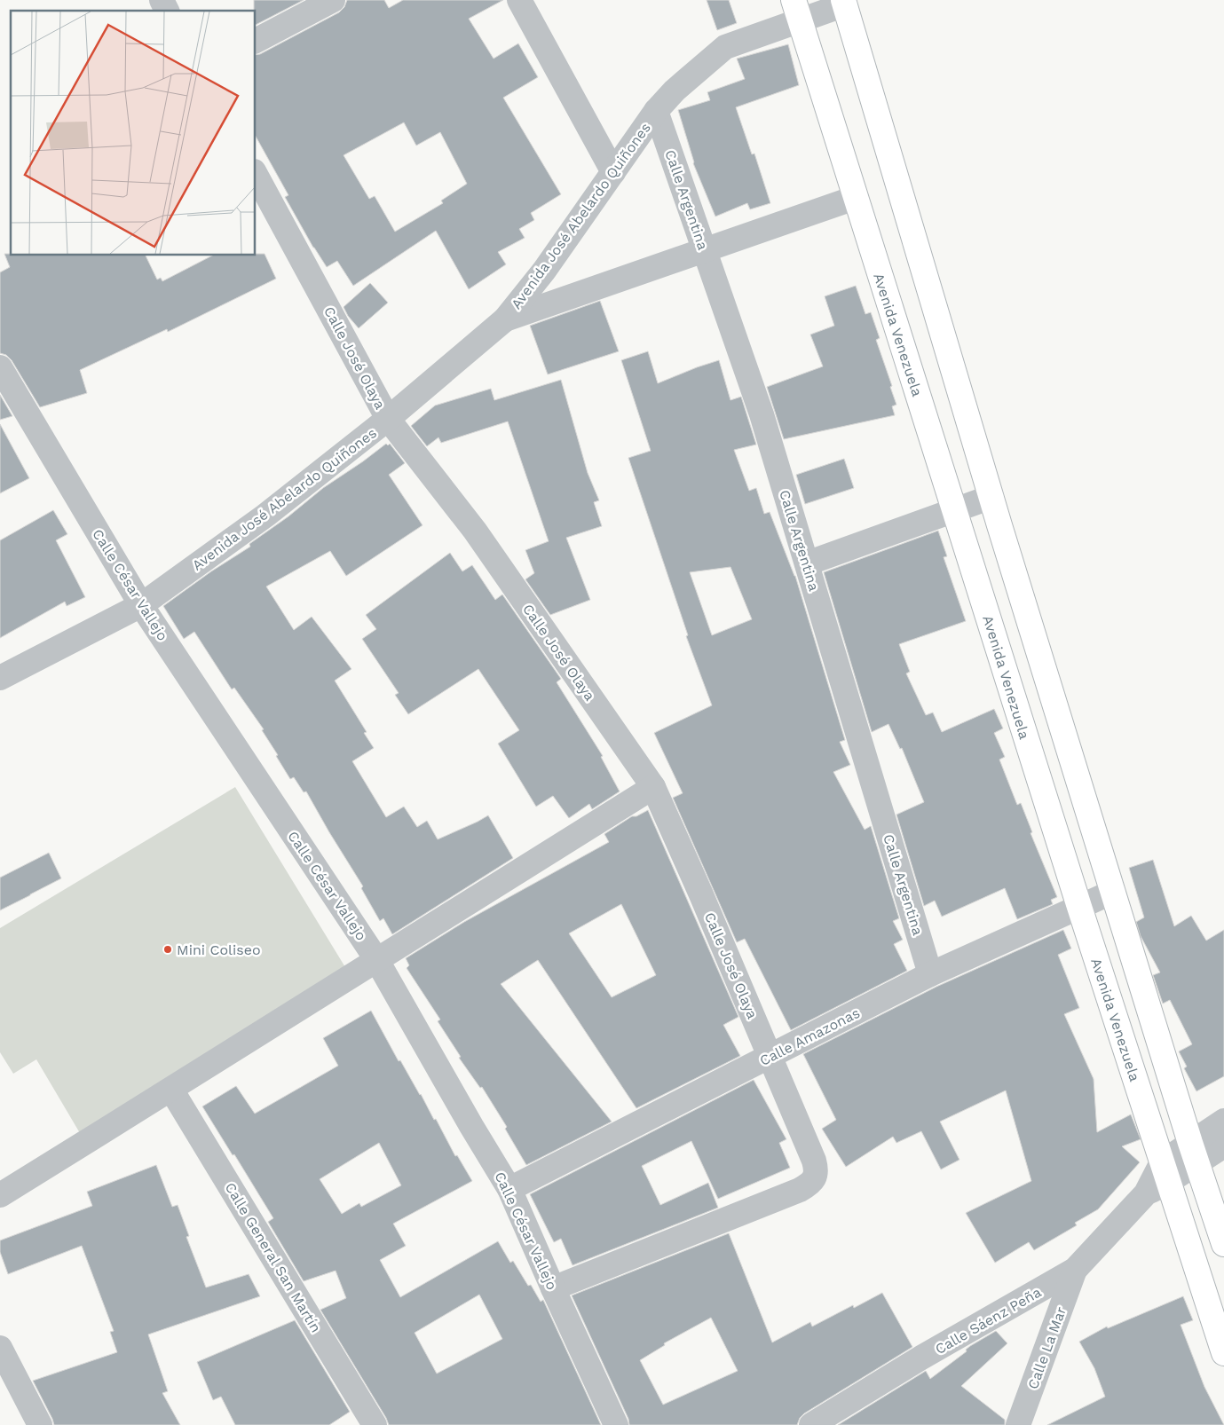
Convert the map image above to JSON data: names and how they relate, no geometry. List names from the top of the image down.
{
  "streets": {
    "main road": ["Avenida Venezuela"],
    "street": [
      "Calle Argentina",
      "Avenida José Abelardo Quiñones",
      "Calle José Olaya",
      "Calle César Vallejo",
      "Calle Amazonas",
      "Calle General San Martín",
      "Calle Sáenz Peña",
      "Calle La Mar"
    ]
  },
  "crossings": [
    ["Calle Argentina", "Avenida José Abelardo Quiñones"],
    ["Calle Argentina", "Calle Amazonas"],
    ["Avenida José Abelardo Quiñones", "Avenida Venezuela"],
    ["Avenida José Abelardo Quiñones", "Calle José Olaya"],
    ["Avenida José Abelardo Quiñones", "Calle César Vallejo"],
    ["Avenida Venezuela", "Calle Amazonas"],
    ["Avenida Venezuela", "Calle Sáenz Peña"],
    ["Calle José Olaya", "Calle César Vallejo"],
    ["Calle José Olaya", "Calle Amazonas"],
    ["Calle César Vallejo", "Calle Amazonas"],
    ["Calle Sáenz Peña", "Calle La Mar"]
  ],
  "places": ["Mini Coliseo"]
}
